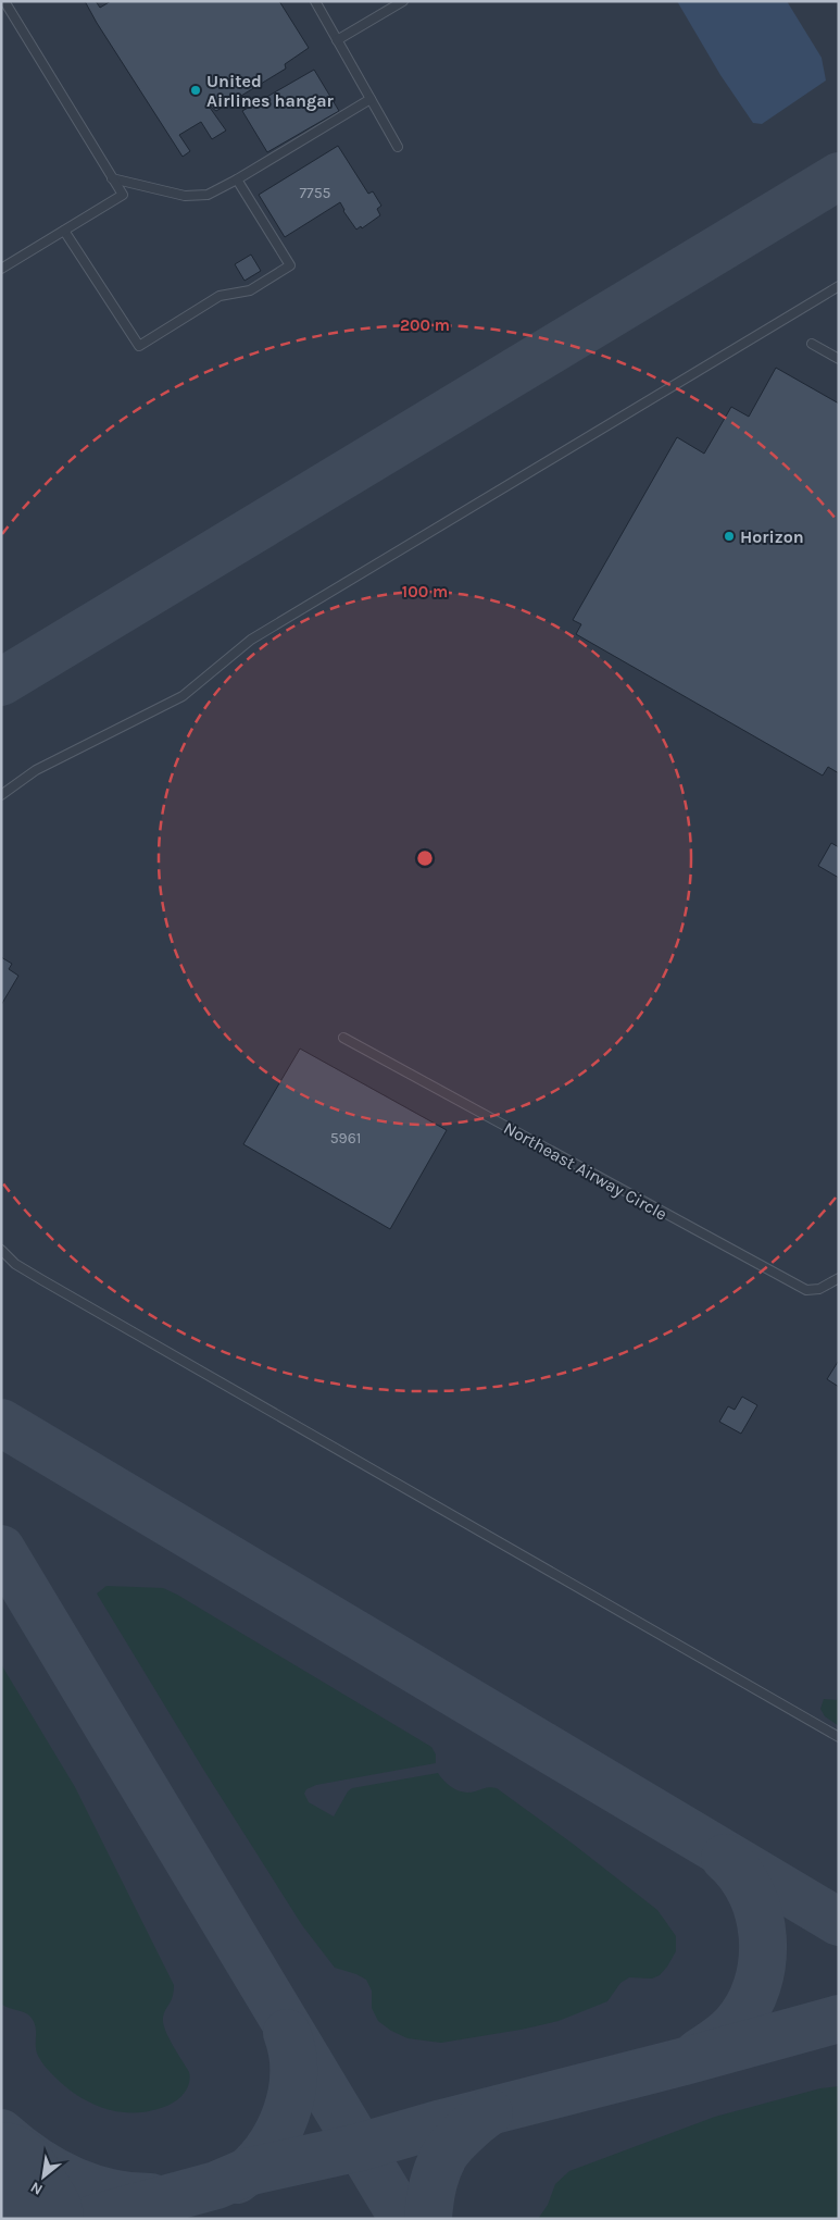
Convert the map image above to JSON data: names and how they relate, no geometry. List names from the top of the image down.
{
  "streets": {
    "lane": ["Northeast Airway Circle"]
  },
  "places": ["United Airlines hangar", "Horizon"],
  "house_numbers": ["7755", "5961"],
  "north": "bottom left",
  "rings": ["200 m", "100 m"]
}
